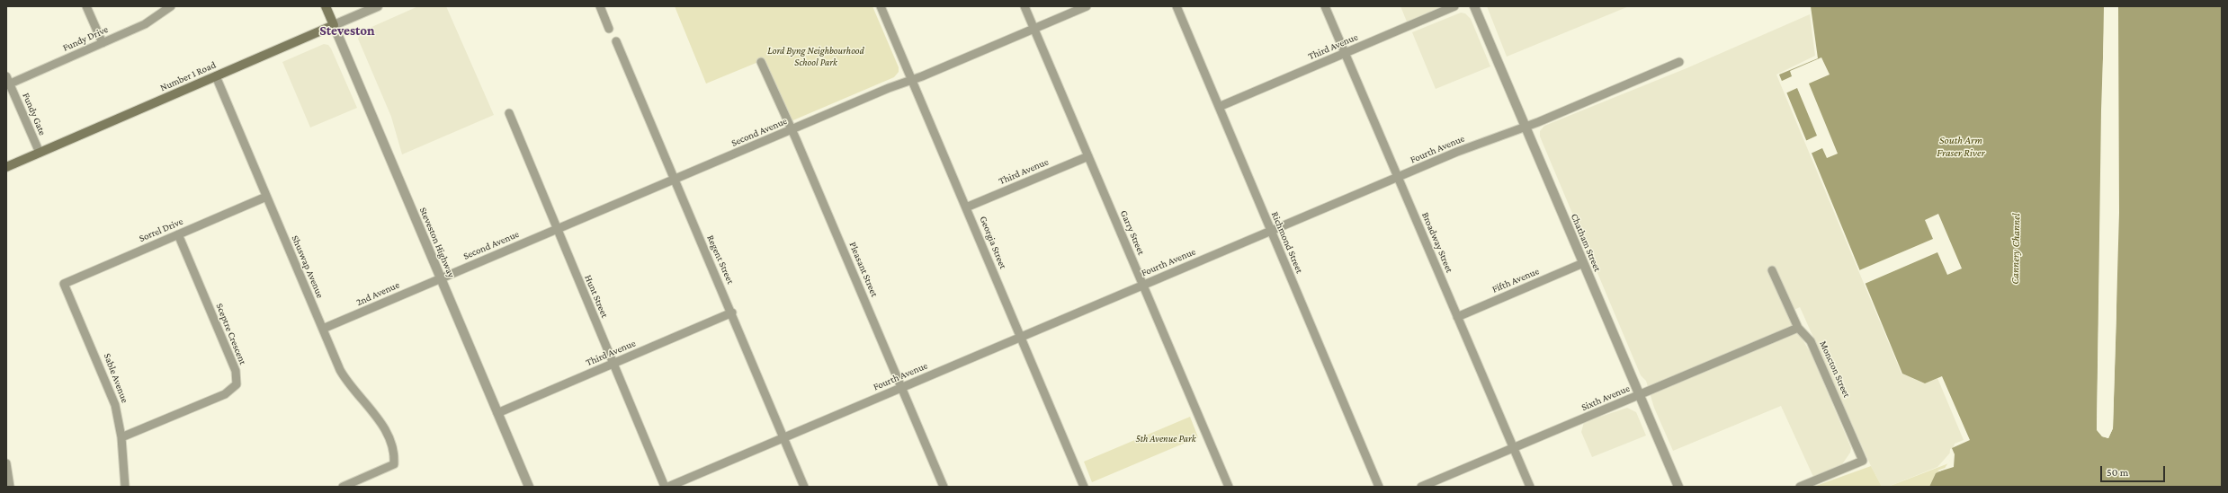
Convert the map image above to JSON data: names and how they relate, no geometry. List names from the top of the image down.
{
  "streets": {
    "main road": ["Number 1 Road", "Steveston Highway"],
    "street": [
      "Fundy Drive",
      "Third Avenue",
      "Fundy Gate",
      "Second Avenue",
      "Fourth Avenue",
      "Sorrel Drive",
      "Garry Street",
      "Georgia Street",
      "Richmond Street",
      "Broadway Street",
      "Chatham Street",
      "Regent Street",
      "Shuswap Avenue",
      "Pleasant Street",
      "Fifth Avenue",
      "2nd Avenue",
      "Hunt Street",
      "Sceptre Crescent",
      "Moncton Street",
      "Sable Avenue",
      "Sixth Avenue"
    ]
  },
  "crossings": [
    ["Fundy Drive", "Fundy Gate"],
    ["Third Avenue", "Garry Street"],
    ["Third Avenue", "Steveston Highway"],
    ["Third Avenue", "Georgia Street"],
    ["Third Avenue", "Richmond Street"],
    ["Third Avenue", "Broadway Street"],
    ["Third Avenue", "Regent Street"],
    ["Third Avenue", "Hunt Street"],
    ["Number 1 Road", "Fundy Gate"],
    ["Number 1 Road", "Steveston Highway"],
    ["Number 1 Road", "Shuswap Avenue"],
    ["Second Avenue", "Garry Street"],
    ["Second Avenue", "Steveston Highway"],
    ["Second Avenue", "Georgia Street"],
    ["Second Avenue", "Regent Street"],
    ["Second Avenue", "Pleasant Street"],
    ["Second Avenue", "2nd Avenue"],
    ["Second Avenue", "Hunt Street"],
    ["Fourth Avenue", "Garry Street"],
    ["Fourth Avenue", "Georgia Street"],
    ["Fourth Avenue", "Richmond Street"],
    ["Fourth Avenue", "Broadway Street"],
    ["Fourth Avenue", "Chatham Street"],
    ["Fourth Avenue", "Regent Street"],
    ["Fourth Avenue", "Pleasant Street"],
    ["Sorrel Drive", "Shuswap Avenue"],
    ["Sorrel Drive", "Sceptre Crescent"],
    ["Sorrel Drive", "Sable Avenue"],
    ["Steveston Highway", "2nd Avenue"],
    ["Broadway Street", "Fifth Avenue"],
    ["Broadway Street", "Sixth Avenue"],
    ["Chatham Street", "Fifth Avenue"],
    ["Chatham Street", "Sixth Avenue"],
    ["Shuswap Avenue", "2nd Avenue"],
    ["Sceptre Crescent", "Sable Avenue"],
    ["Moncton Street", "Sixth Avenue"]
  ],
  "districts": ["Steveston"],
  "water": ["South Arm Fraser River", "Cannery Channel"],
  "parks": ["Lord Byng Neighbourhood School Park", "5th Avenue Park"],
  "scale_bar": "50 m"
}
